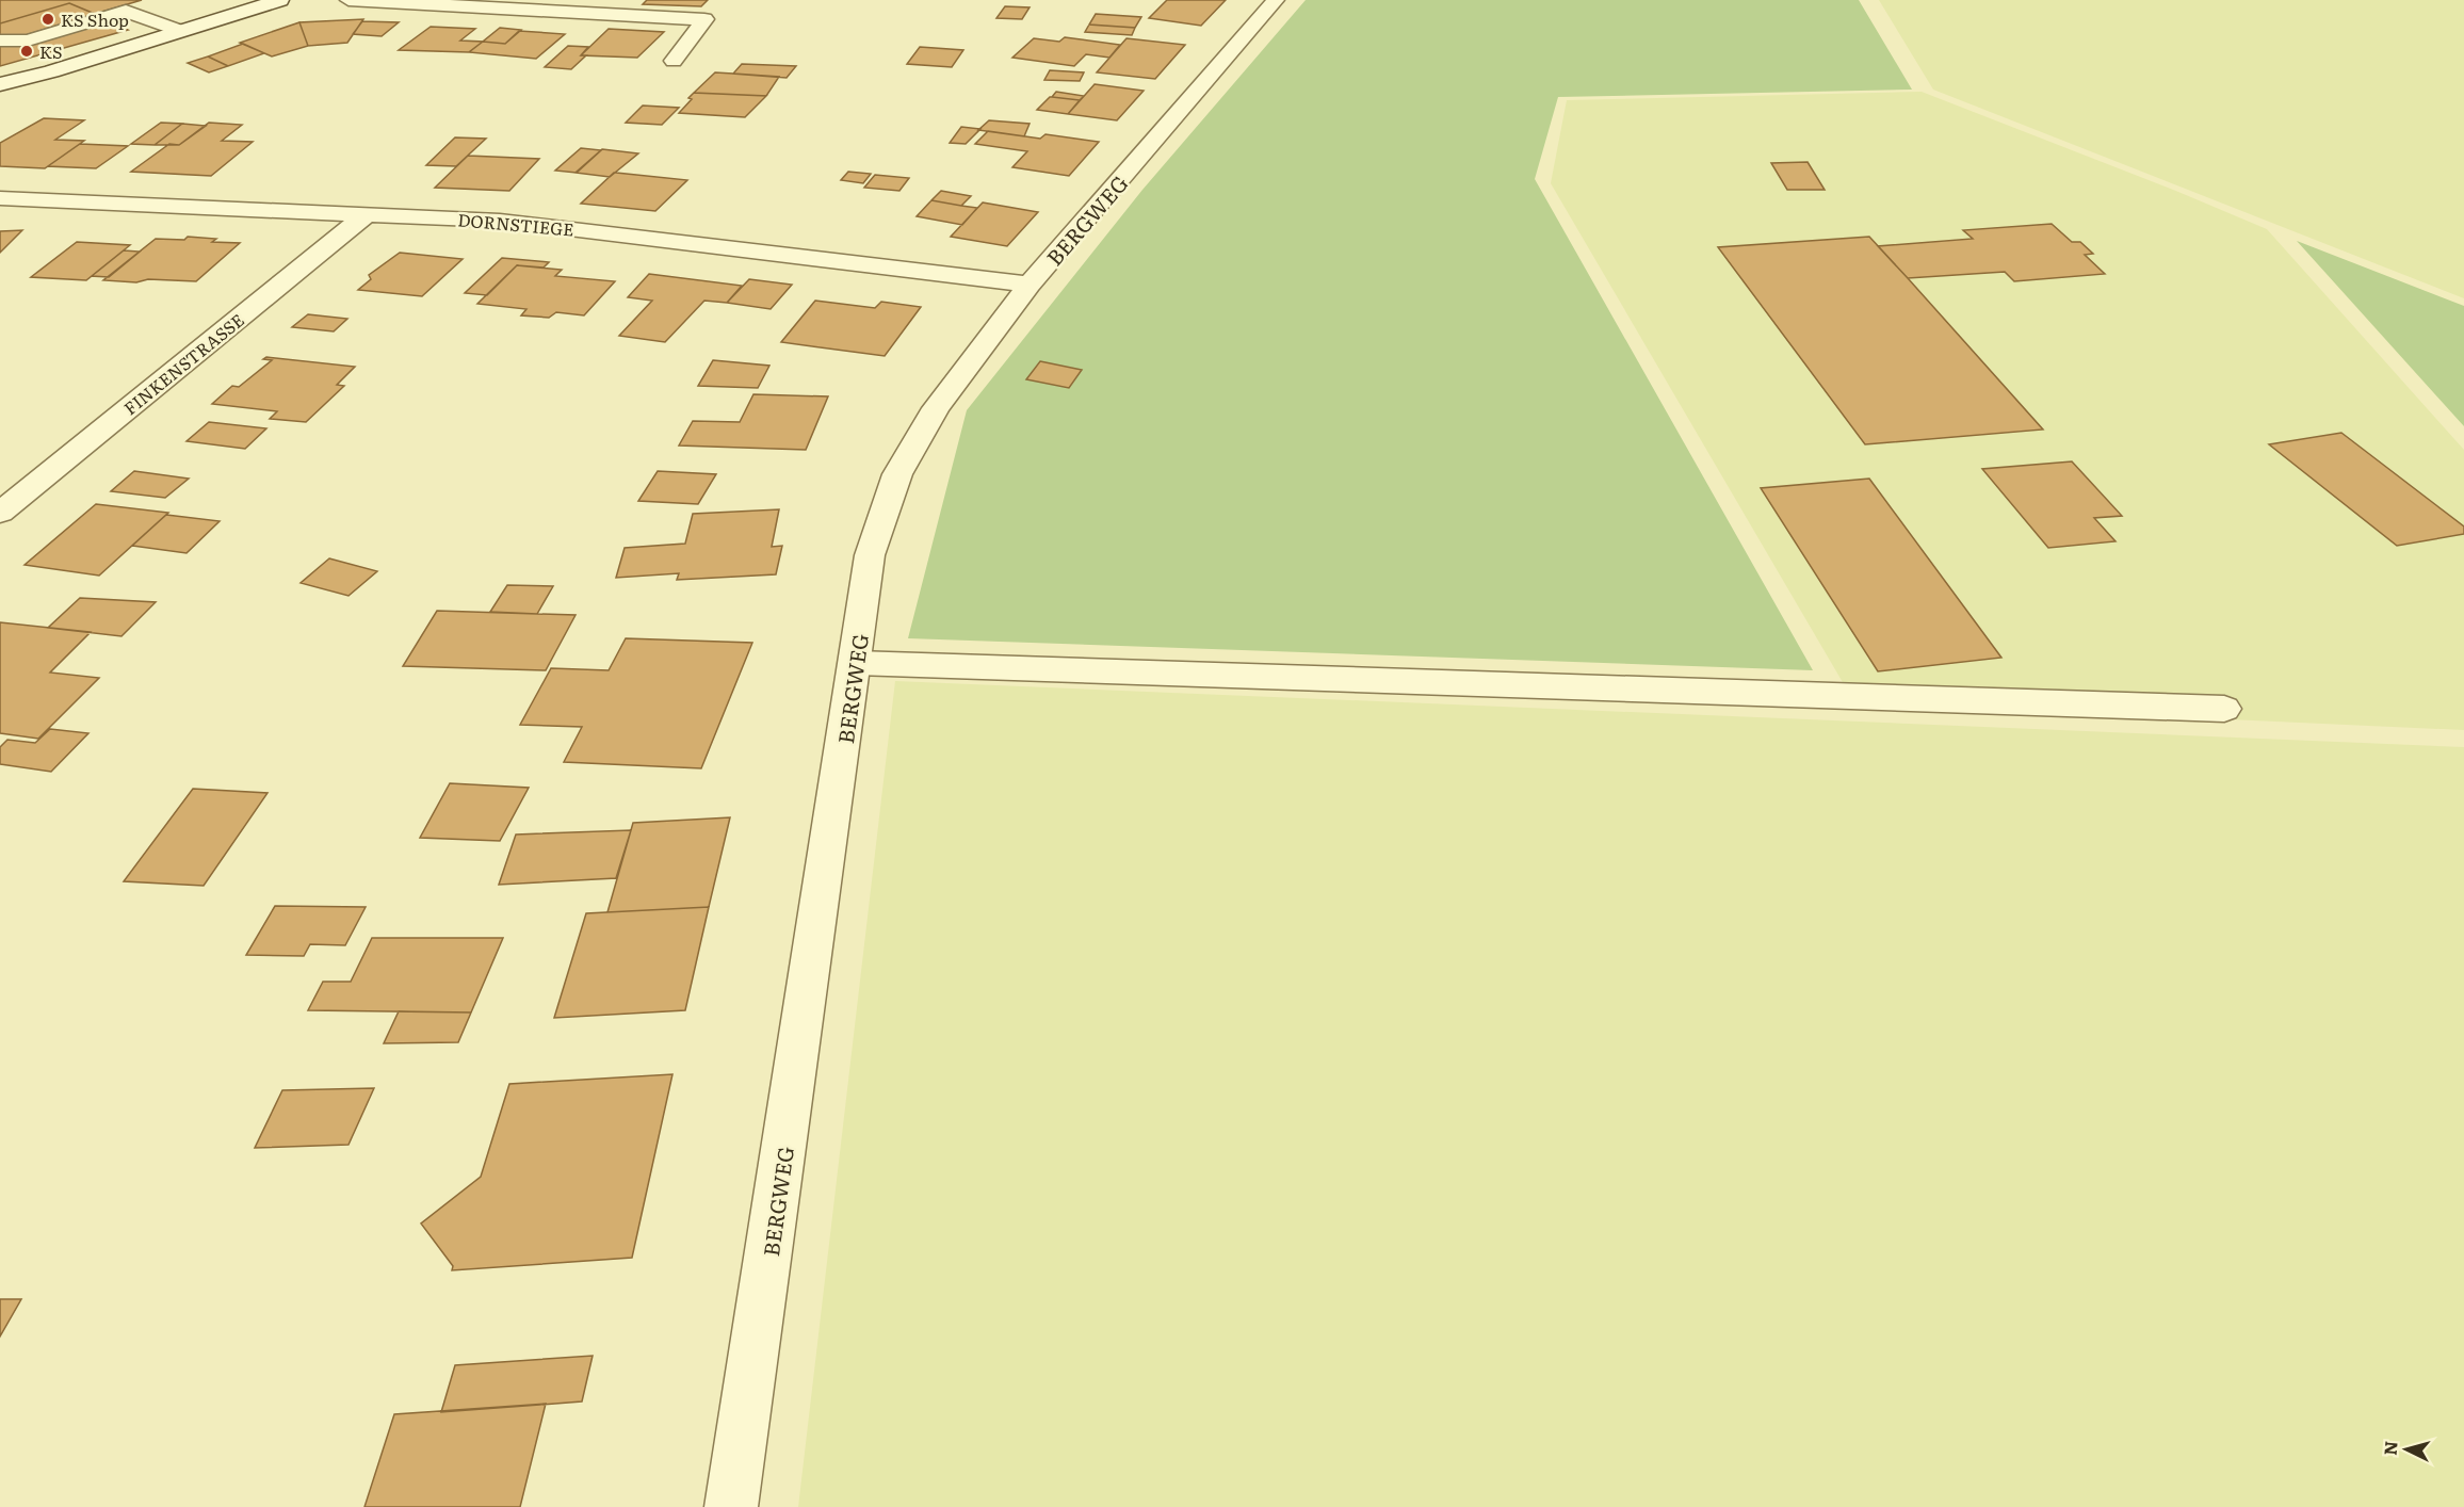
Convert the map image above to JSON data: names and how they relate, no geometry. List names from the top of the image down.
{
  "streets": {
    "street": ["BERGWEG", "DORNSTIEGE", "FINKENSTRASSE"]
  },
  "crossings": [
    ["BERGWEG", "DORNSTIEGE"],
    ["DORNSTIEGE", "FINKENSTRASSE"]
  ],
  "places": ["KS Shop", "KS"],
  "north": "left"
}
